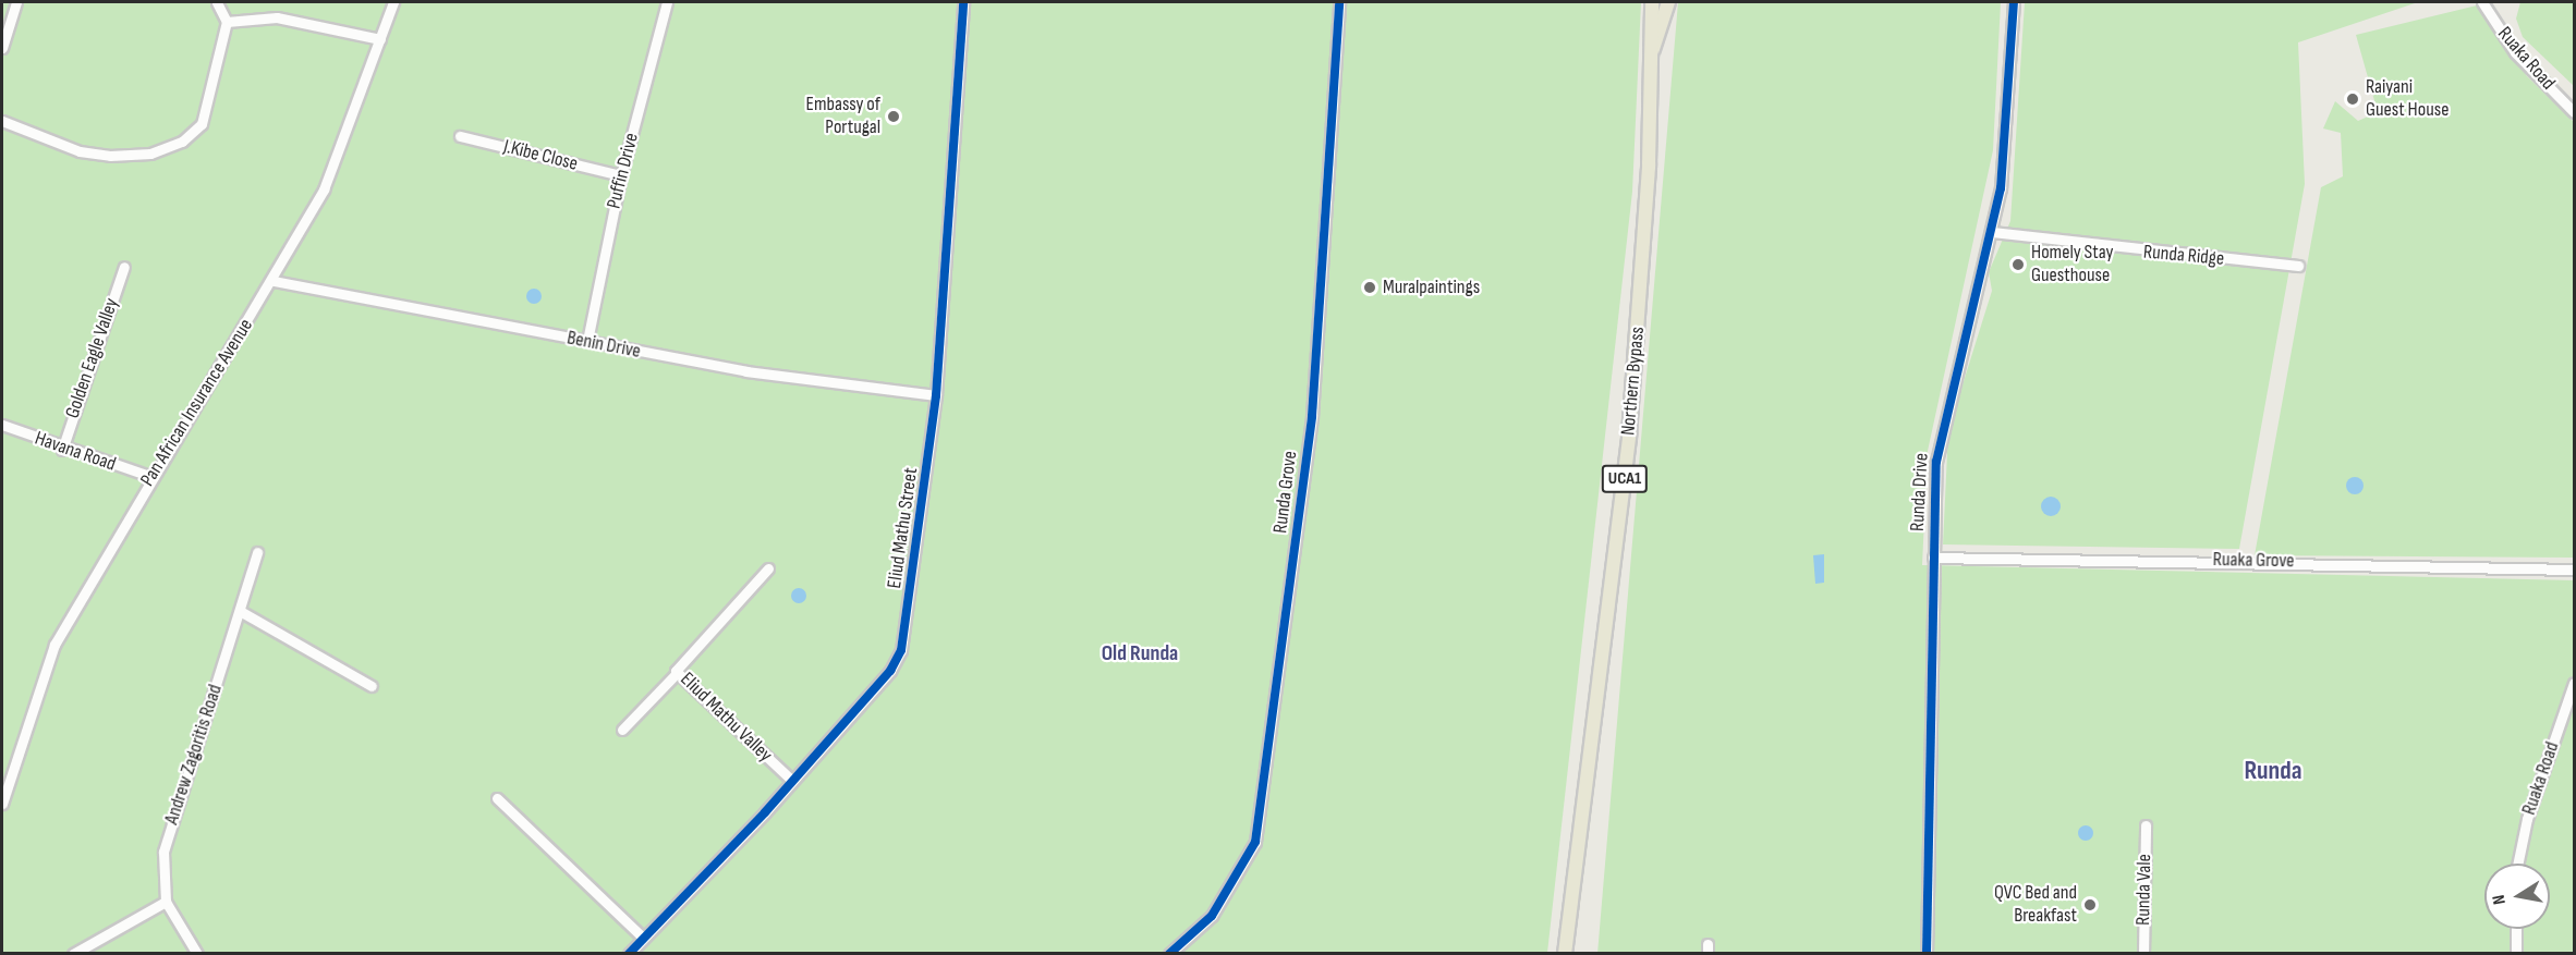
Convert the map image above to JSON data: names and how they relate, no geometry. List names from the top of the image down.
{
  "streets": {
    "main road": ["Northern Bypass", "UCA1"],
    "street": [
      "Ruaka Road",
      "J.Kibe Close",
      "Puffin Drive",
      "Runda Ridge",
      "Benin Drive",
      "Golden Eagle Valley",
      "Pan African Insurance Avenue",
      "Havana Road",
      "Runda Grove",
      "Runda Drive",
      "Eliud Mathu Street",
      "Ruaka Grove",
      "Eliud Mathu Valley",
      "Andrew Zagoritis Road",
      "Runda Vale"
    ]
  },
  "crossings": [
    ["J.Kibe Close", "Puffin Drive"],
    ["Puffin Drive", "Benin Drive"],
    ["Runda Ridge", "Runda Drive"],
    ["Benin Drive", "Pan African Insurance Avenue"],
    ["Benin Drive", "Eliud Mathu Street"],
    ["Golden Eagle Valley", "Havana Road"],
    ["Pan African Insurance Avenue", "Havana Road"],
    ["Runda Drive", "Ruaka Grove"],
    ["Eliud Mathu Street", "Eliud Mathu Valley"]
  ],
  "districts": ["Old Runda", "Runda"],
  "places": [
    "Raiyani Guest House",
    "Embassy of Portugal",
    "Homely Stay Guesthouse",
    "Muralpaintings",
    "QVC Bed and Breakfast"
  ],
  "north": "left"
}
